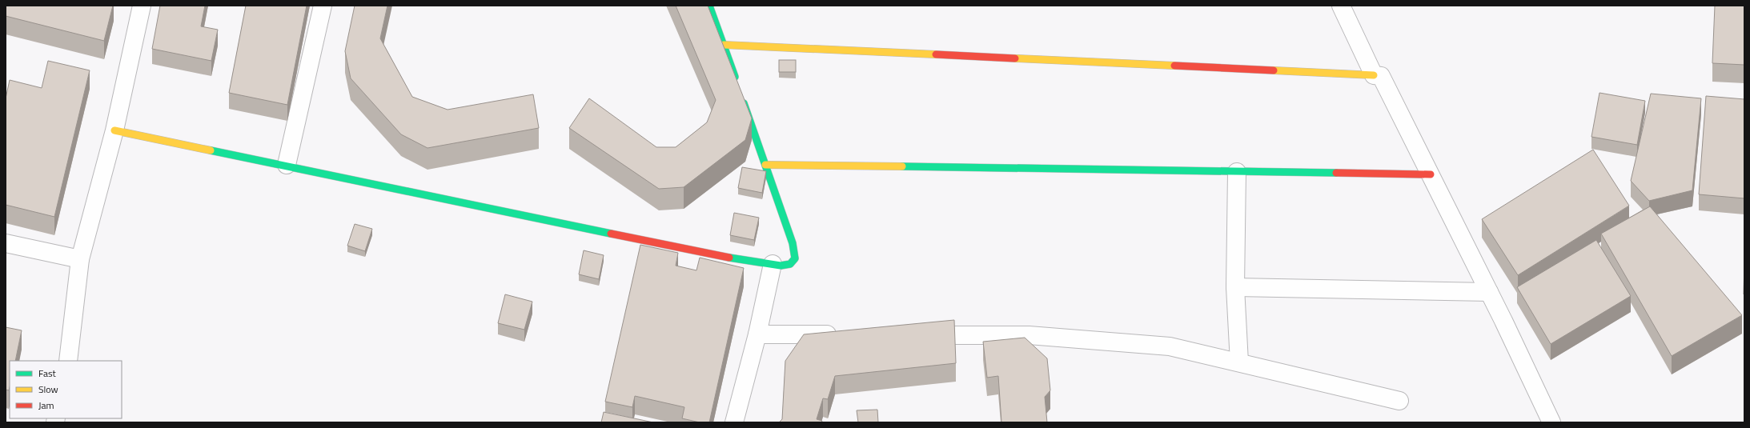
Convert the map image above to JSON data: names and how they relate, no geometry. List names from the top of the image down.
{
  "legend": ["Fast", "Slow", "Jam"]
}
